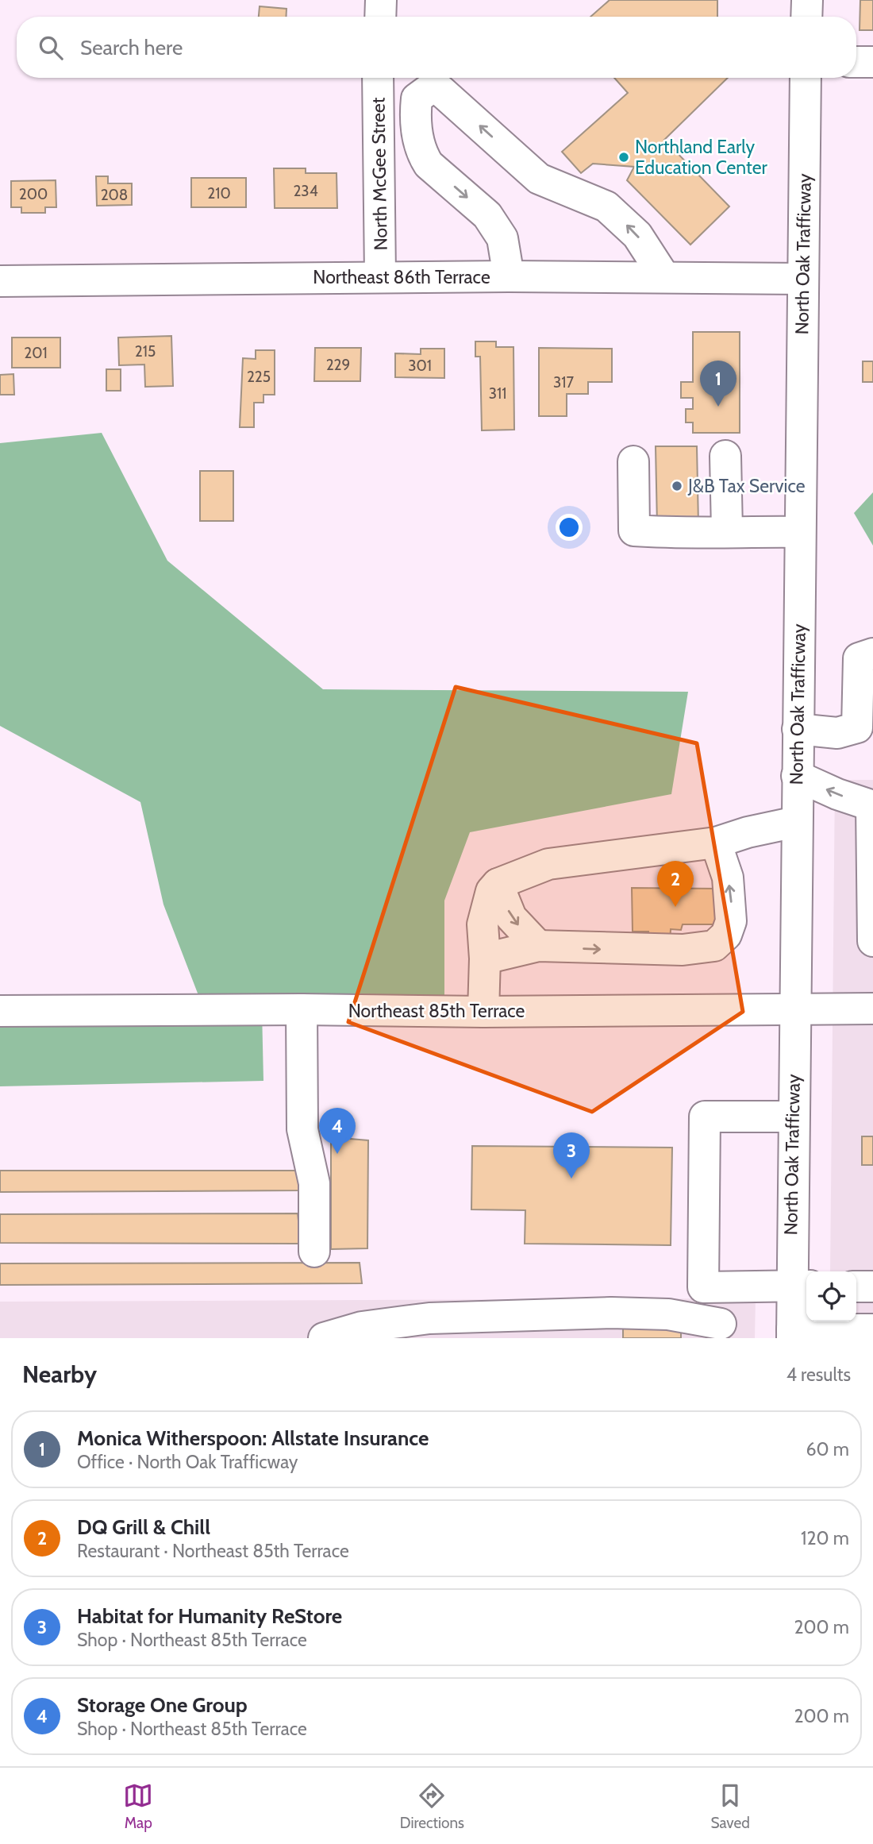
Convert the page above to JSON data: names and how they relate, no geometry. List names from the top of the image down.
{
  "streets": {
    "street": [
      "North McGee Street",
      "North Oak Trafficway",
      "Northeast 86th Terrace",
      "Northeast 85th Terrace"
    ]
  },
  "crossings": [
    ["North McGee Street", "Northeast 86th Terrace"],
    ["North Oak Trafficway", "Northeast 86th Terrace"],
    ["North Oak Trafficway", "Northeast 85th Terrace"]
  ],
  "places": ["Northland Early Education Center", "J&B Tax Service"],
  "house_numbers": [
    "234",
    "210",
    "200",
    "208",
    "215",
    "201",
    "229",
    "301",
    "225",
    "317",
    "311"
  ],
  "page": {
    "search": "Search here",
    "pins": [
      "1",
      "2",
      "4",
      "3"
    ],
    "heading": ["Nearby", "4 results"],
    "list": [
      {
        "mark": "1",
        "name": "Monica Witherspoon: Allstate Insurance",
        "note": "Office · North Oak Trafficway",
        "value": "60 m"
      },
      {
        "mark": "2",
        "name": "DQ Grill & Chill",
        "note": "Restaurant · Northeast 85th Terrace",
        "value": "120 m"
      },
      {
        "mark": "3",
        "name": "Habitat for Humanity ReStore",
        "note": "Shop · Northeast 85th Terrace",
        "value": "200 m"
      },
      {
        "mark": "4",
        "name": "Storage One Group",
        "note": "Shop · Northeast 85th Terrace",
        "value": "200 m"
      }
    ],
    "nav": ["Map", "Directions", "Saved"]
  }
}
